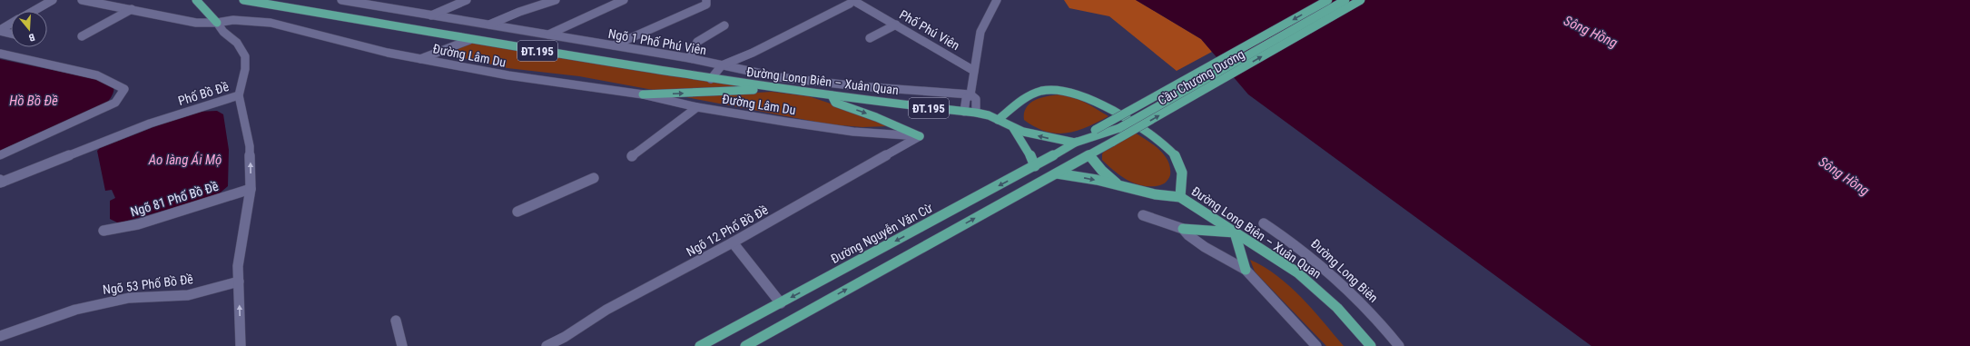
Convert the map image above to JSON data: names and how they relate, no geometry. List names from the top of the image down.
{
  "streets": {
    "main road": [
      "ĐT.195",
      "Cầu Chương Dương",
      "Đường Long Biên – Xuân Quan",
      "Đường Nguyễn Văn Cừ"
    ],
    "street": [
      "Phố Phú Viên",
      "Ngõ 1 Phố Phú Viên",
      "Đường Lâm Du",
      "Phố Bồ Đề",
      "Ngõ 81 Phố Bồ Đề",
      "Ngõ 12 Phố Bồ Đề",
      "Đường Long Biên",
      "Ngõ 53 Phố Bồ Đề"
    ]
  },
  "crossings": [
    ["Đường Lâm Du", "Ngõ 12 Phố Bồ Đề"],
    ["Cầu Chương Dương", "Đường Nguyễn Văn Cừ"],
    ["Phố Bồ Đề", "Ngõ 81 Phố Bồ Đề"],
    ["Phố Bồ Đề", "Ngõ 53 Phố Bồ Đề"]
  ],
  "water": ["Sông Hồng", "Hồ Bồ Đề", "Ao làng Ái Mộ"],
  "north": "bottom"
}
